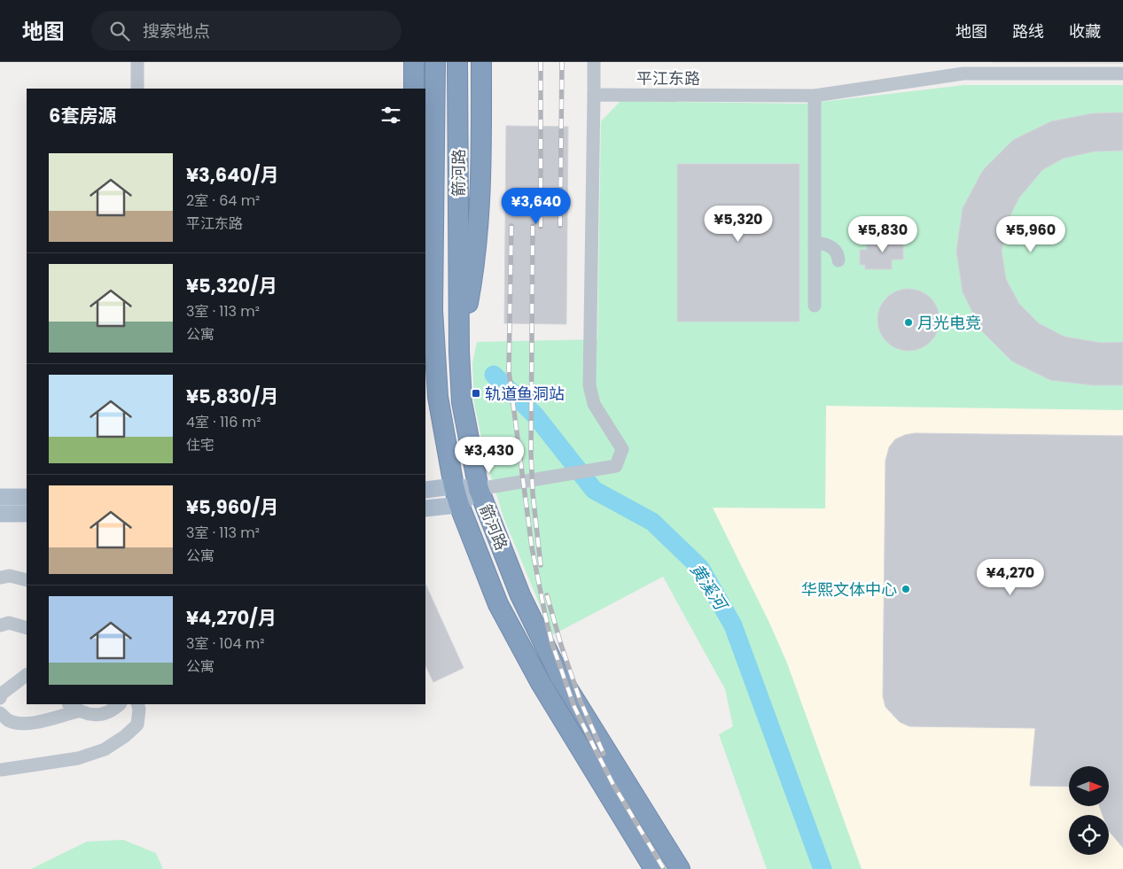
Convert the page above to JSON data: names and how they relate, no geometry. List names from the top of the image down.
{
  "streets": {
    "highway": ["箭河路"],
    "street": ["平江东路"]
  },
  "water": ["黄溪河"],
  "places": {
    "other": ["月光电竞", "华熙文体中心"],
    "transit": ["轨道鱼洞站"]
  },
  "north": "right",
  "page": {
    "header": "地图",
    "search": "搜索地点",
    "nav": ["地图", "路线", "收藏"],
    "heading": "6套房源",
    "list": [
      {
        "name": "¥3,640/月",
        "note": "2室 · 64 m² · 平江东路"
      },
      {
        "name": "¥5,320/月",
        "note": "3室 · 113 m² · 公寓"
      },
      {
        "name": "¥5,830/月",
        "note": "4室 · 116 m² · 住宅"
      },
      {
        "name": "¥5,960/月",
        "note": "3室 · 113 m² · 公寓"
      },
      {
        "name": "¥4,270/月",
        "note": "3室 · 104 m² · 公寓"
      }
    ],
    "price": [
      "¥3,640",
      "¥5,320",
      "¥5,830",
      "¥5,960",
      "¥3,430",
      "¥4,270"
    ]
  }
}
